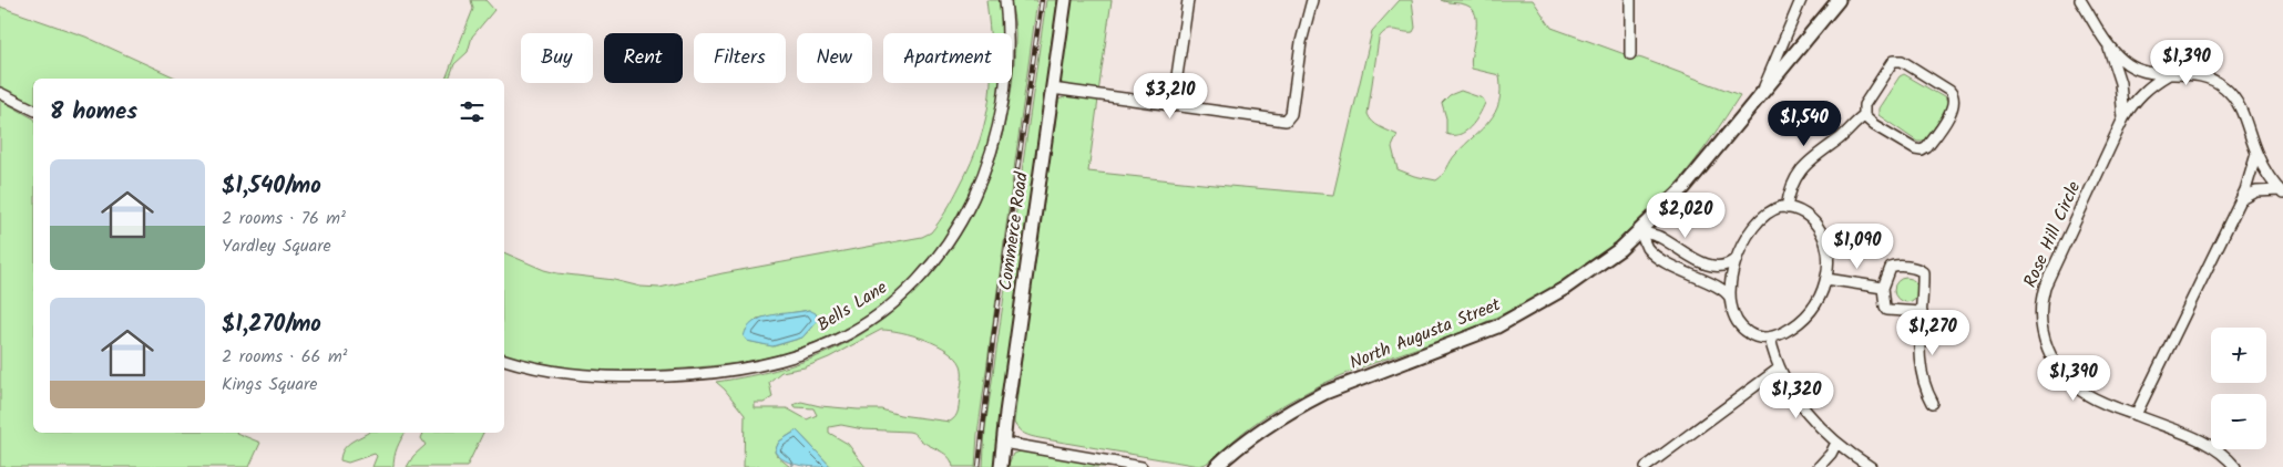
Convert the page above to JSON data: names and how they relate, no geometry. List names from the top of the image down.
{
  "streets": {
    "main road": ["Commerce Road", "North Augusta Street"],
    "street": ["Rose Hill Circle", "Bells Lane"]
  },
  "page": {
    "chip": [
      "Buy",
      "Rent",
      "Filters",
      "New",
      "Apartment"
    ],
    "price": [
      "$1,390",
      "$3,210",
      "$1,540",
      "$2,020",
      "$1,090",
      "$1,270",
      "$1,390",
      "$1,320"
    ],
    "heading": "8 homes",
    "list": [
      {
        "name": "$1,540/mo",
        "note": "2 rooms · 76 m² · Yardley Square"
      },
      {
        "name": "$1,270/mo",
        "note": "2 rooms · 66 m² · Kings Square"
      }
    ],
    "map_buttons": ["+", "−"]
  }
}
